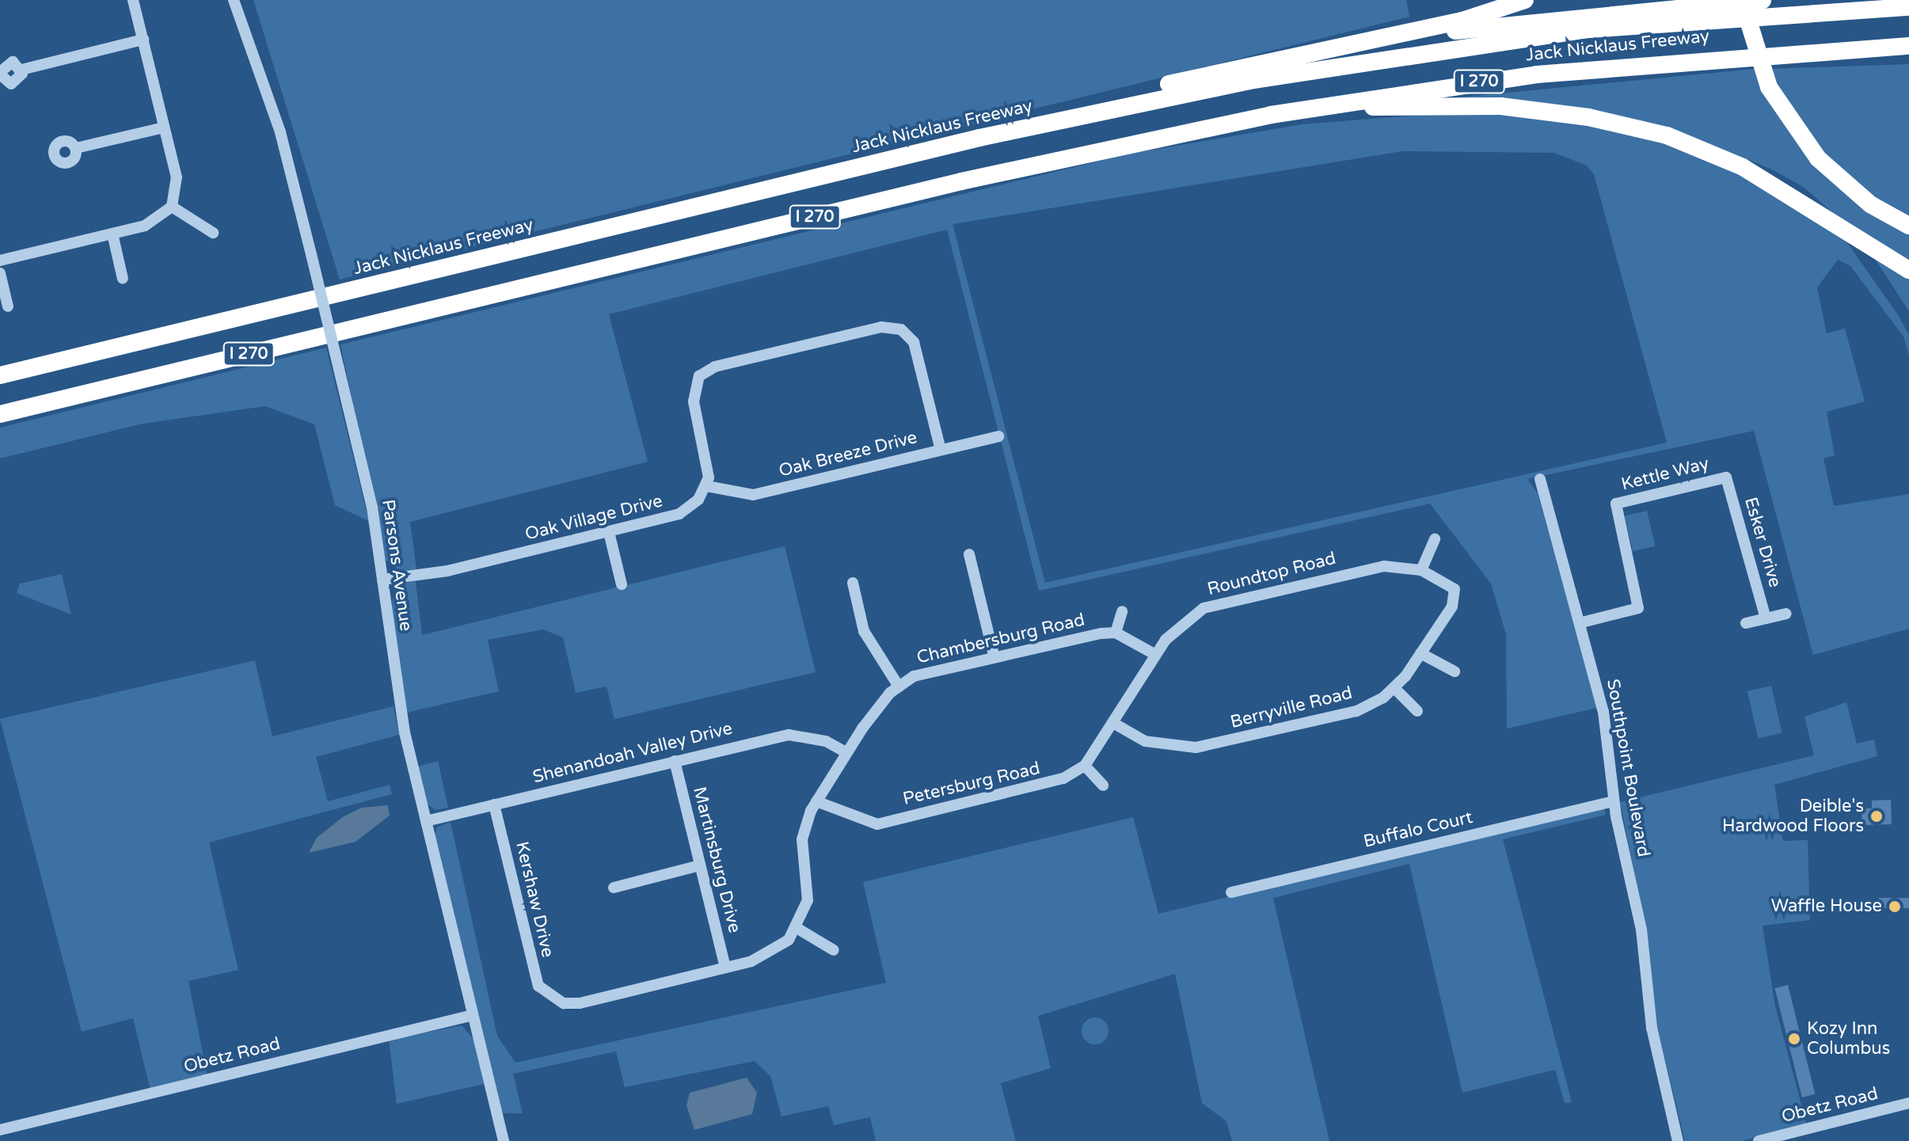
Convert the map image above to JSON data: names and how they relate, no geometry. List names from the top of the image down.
{
  "streets": {
    "highway": ["Jack Nicklaus Freeway", "I 270"],
    "street": [
      "Oak Breeze Drive",
      "Kettle Way",
      "Oak Village Drive",
      "Esker Drive",
      "Parsons Avenue",
      "Roundtop Road",
      "Chambersburg Road",
      "Berryville Road",
      "Shenandoah Valley Drive",
      "Southpoint Boulevard",
      "Petersburg Road",
      "Buffalo Court",
      "Martinsburg Drive",
      "Kershaw Drive",
      "Obetz Road"
    ]
  },
  "crossings": [
    ["Oak Breeze Drive", "Oak Village Drive"],
    ["Kettle Way", "Esker Drive"],
    ["Kettle Way", "Southpoint Boulevard"],
    ["Oak Village Drive", "Parsons Avenue"],
    ["Parsons Avenue", "Shenandoah Valley Drive"],
    ["Parsons Avenue", "Obetz Road"],
    ["Roundtop Road", "Berryville Road"],
    ["Chambersburg Road", "Shenandoah Valley Drive"],
    ["Chambersburg Road", "Petersburg Road"],
    ["Shenandoah Valley Drive", "Martinsburg Drive"],
    ["Shenandoah Valley Drive", "Kershaw Drive"],
    ["Southpoint Boulevard", "Buffalo Court"],
    ["Martinsburg Drive", "Kershaw Drive"]
  ],
  "places": ["Deible's Hardwood Floors", "Waffle House", "Kozy Inn Columbus"]
}
